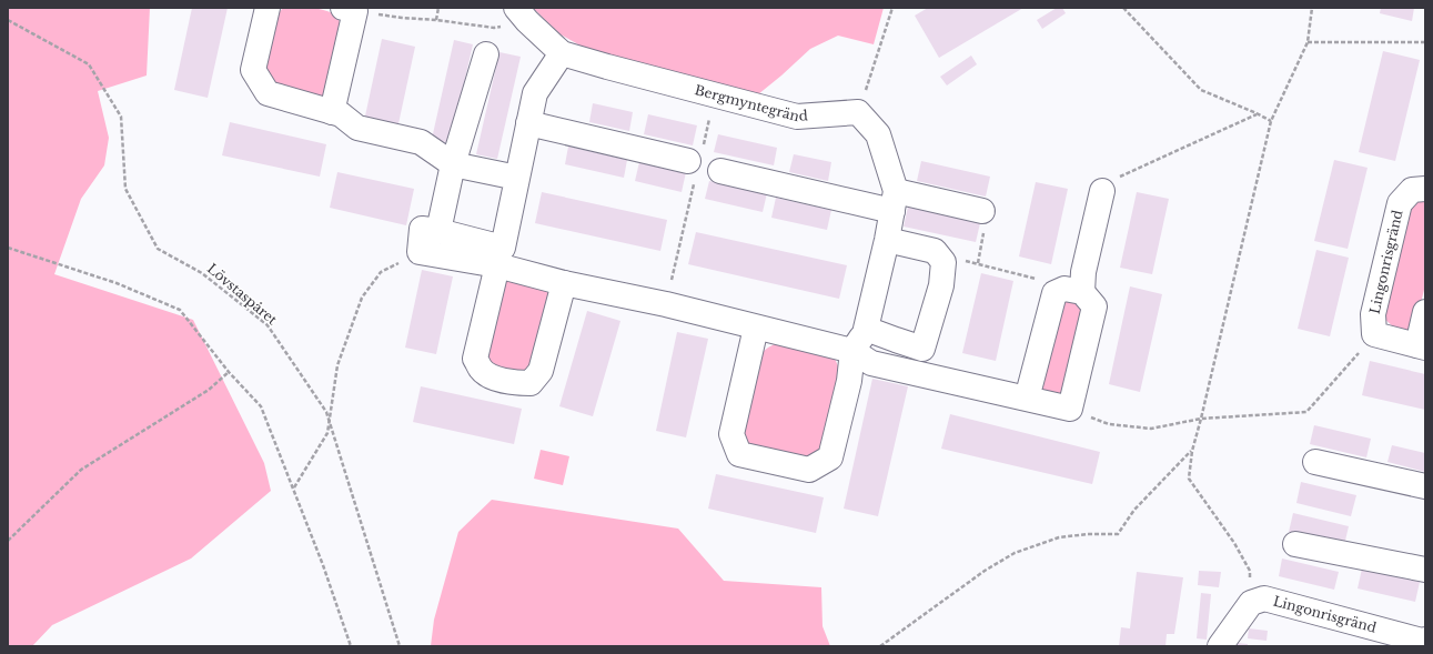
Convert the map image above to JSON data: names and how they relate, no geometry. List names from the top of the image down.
{
  "streets": {
    "street": ["Bergmyntegränd", "Lingonrisgränd"],
    "path": ["Lövstaspåret"]
  }
}
